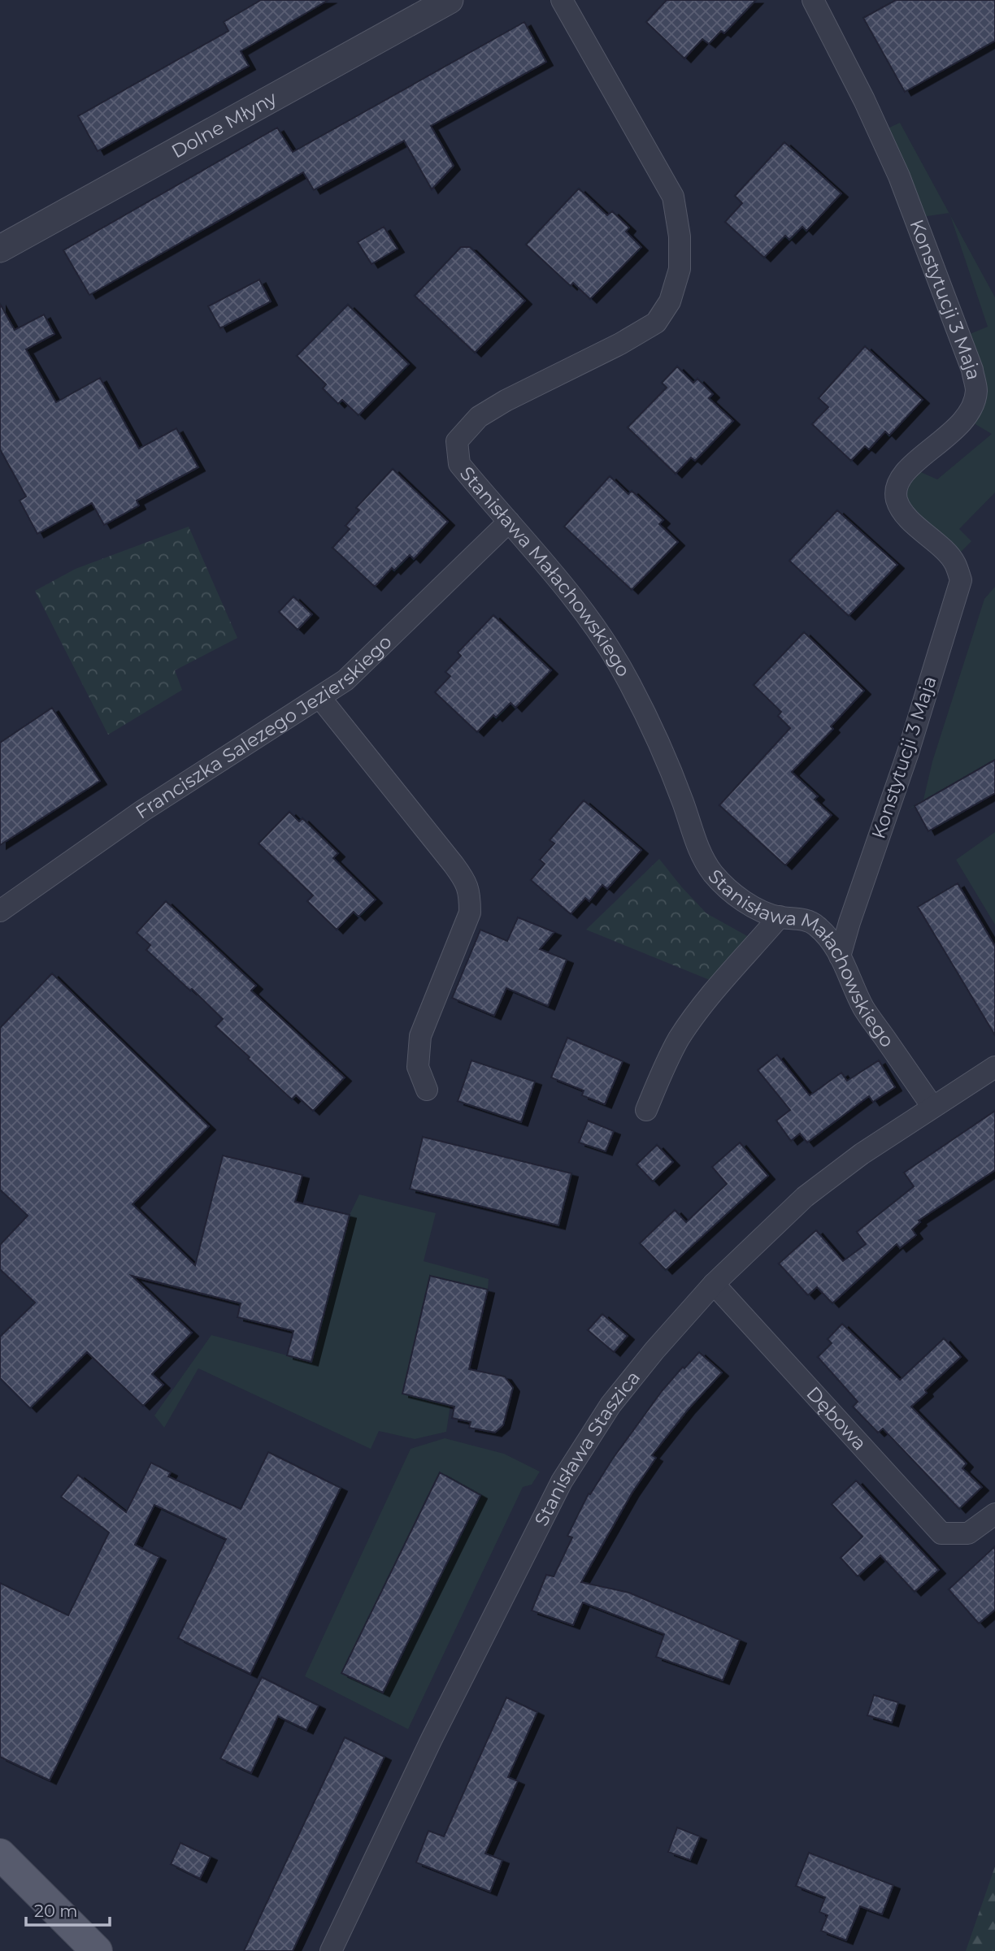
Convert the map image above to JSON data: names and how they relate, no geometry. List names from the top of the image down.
{
  "streets": {
    "street": [
      "Dolne Młyny",
      "Konstytucji 3 Maja",
      "Stanisława Małachowskiego",
      "Franciszka Salezego Jezierskiego",
      "Dębowa",
      "Stanisława Staszica"
    ]
  },
  "crossings": [
    ["Konstytucji 3 Maja", "Stanisława Małachowskiego"],
    ["Stanisława Małachowskiego", "Franciszka Salezego Jezierskiego"],
    ["Stanisława Małachowskiego", "Stanisława Staszica"],
    ["Dębowa", "Stanisława Staszica"]
  ],
  "scale_bar": "20 m"
}
